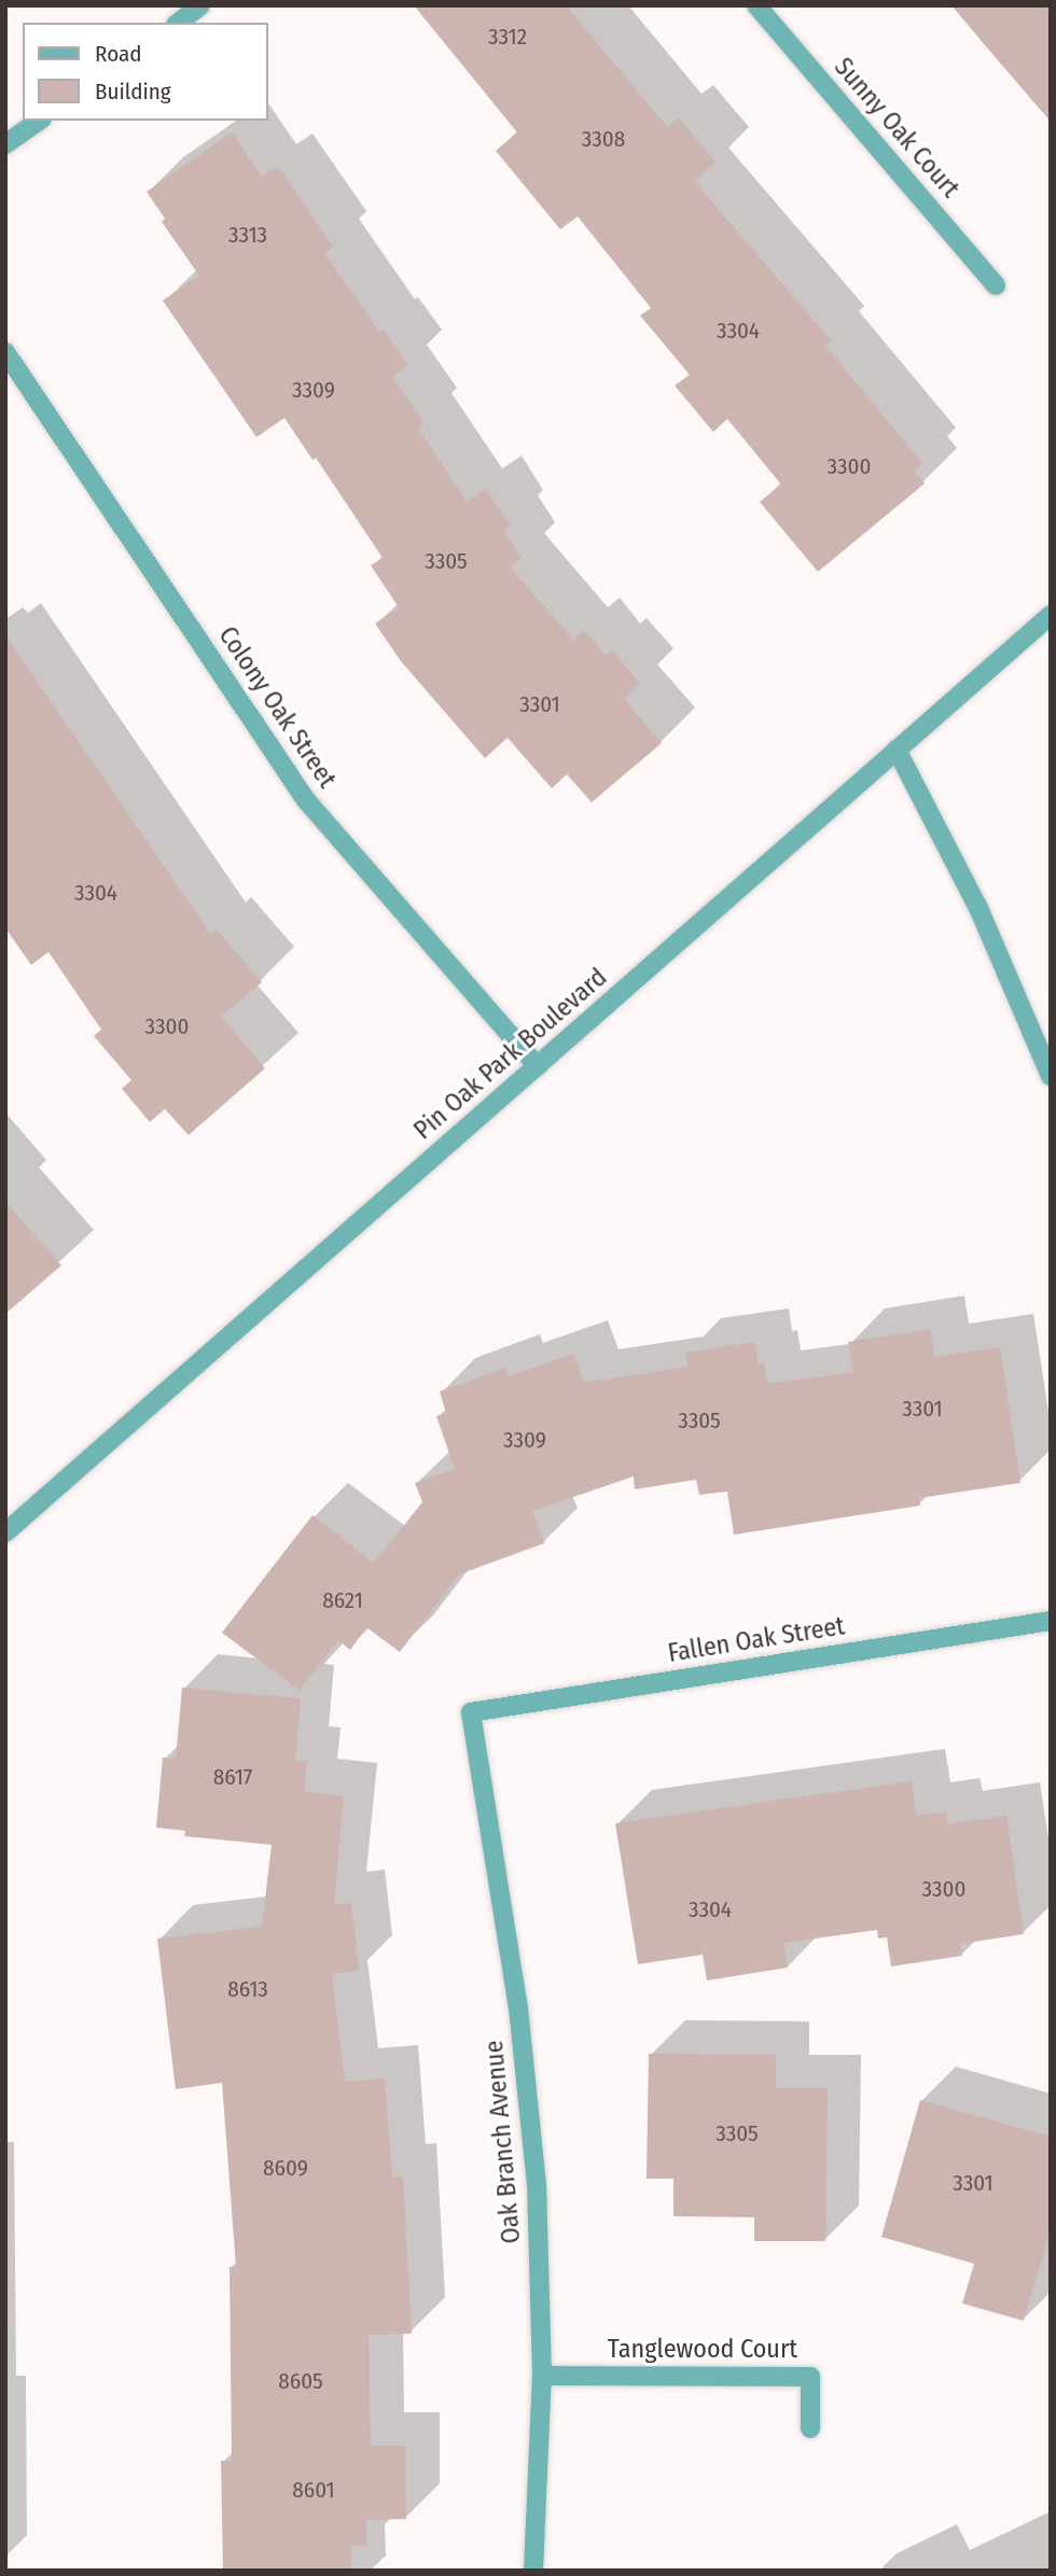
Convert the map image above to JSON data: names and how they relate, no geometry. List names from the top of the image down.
{
  "streets": {
    "street": [
      "Sunny Oak Court",
      "Colony Oak Street",
      "Pin Oak Park Boulevard",
      "Fallen Oak Street",
      "Oak Branch Avenue",
      "Tanglewood Court"
    ]
  },
  "crossings": [
    ["Colony Oak Street", "Pin Oak Park Boulevard"],
    ["Fallen Oak Street", "Oak Branch Avenue"],
    ["Oak Branch Avenue", "Tanglewood Court"]
  ],
  "house_numbers": [
    "3312",
    "3308",
    "3313",
    "3304",
    "3309",
    "3300",
    "3305",
    "3301",
    "3304",
    "3300",
    "3301",
    "3305",
    "3309",
    "8621",
    "8617",
    "3300",
    "3304",
    "8613",
    "3305",
    "8609",
    "3301",
    "8605",
    "8601"
  ],
  "legend": ["Road", "Building"]
}
